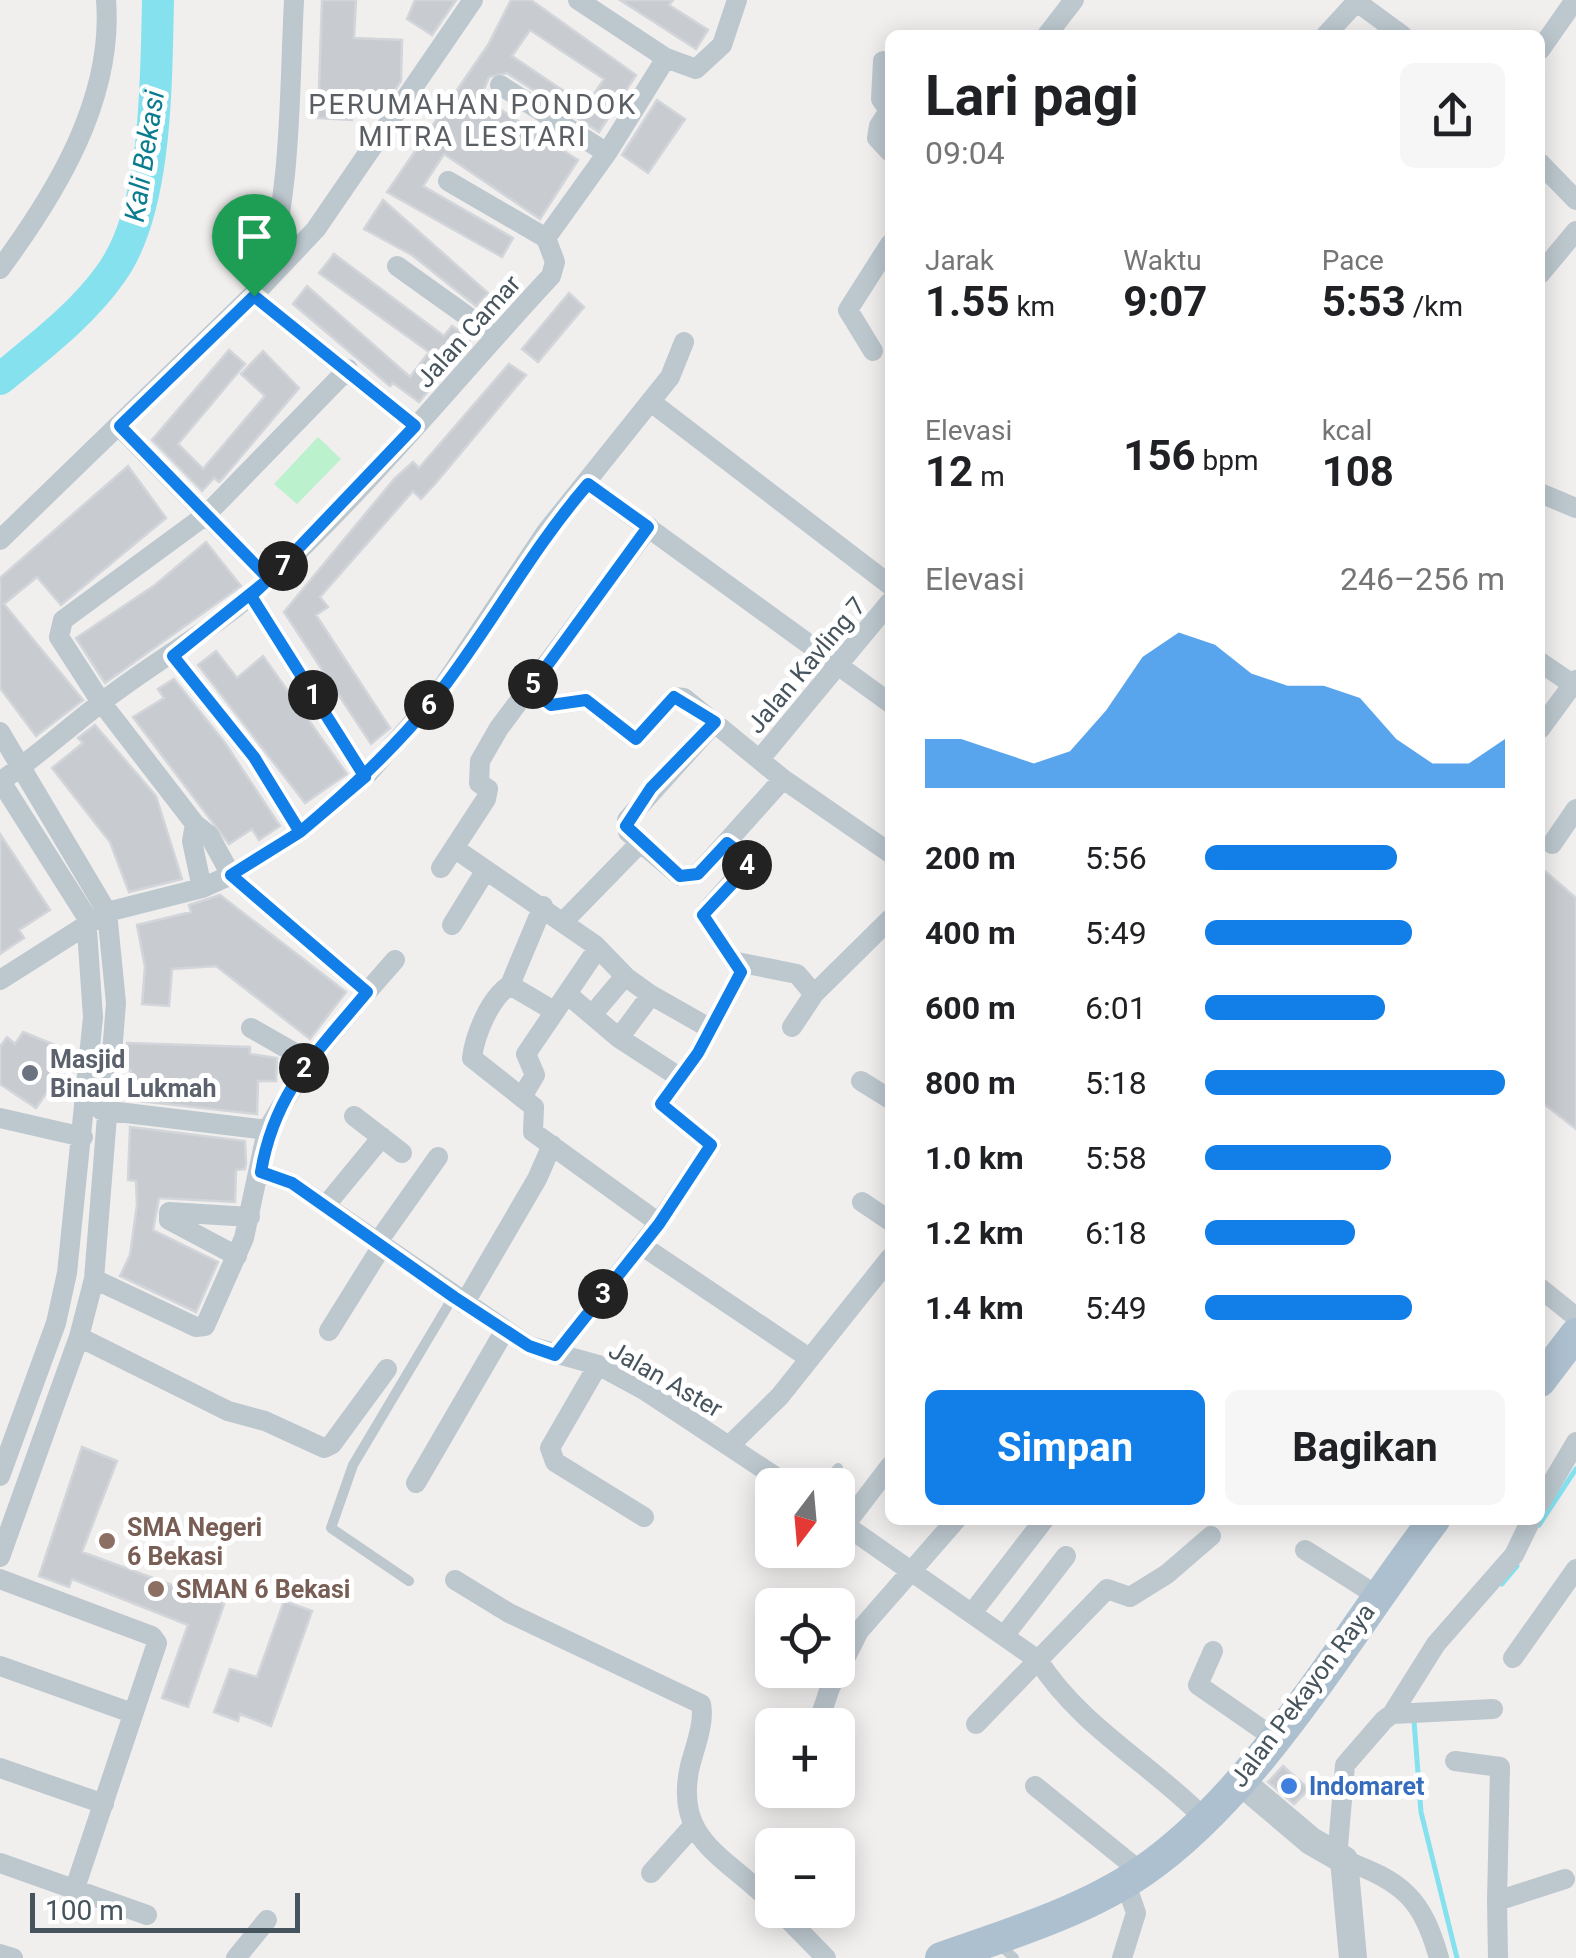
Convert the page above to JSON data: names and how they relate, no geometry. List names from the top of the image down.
{
  "streets": {
    "main road": ["Jalan Pekayon Raya"],
    "street": ["Jalan Camar", "Jalan Kavling 7", "Jalan Aster"]
  },
  "districts": ["PERUMAHAN PONDOK MITRA LESTARI"],
  "water": ["Kali Bekasi"],
  "places": [
    "Masjid Binaul Lukmah",
    "SMA Negeri 6 Bekasi",
    "SMAN 6 Bekasi",
    "Indomaret"
  ],
  "scale_bar": "100 m",
  "north": "bottom",
  "page": {
    "heading": ["Lari pagi", "09:04"],
    "stats": [
      ["Jarak", "1.55 km"],
      ["Waktu", "9:07"],
      ["Pace", "5:53 /km"],
      ["Elevasi", "12 m"],
      ["156 bpm"],
      ["kcal", "108"]
    ],
    "chart": ["Elevasi", "246–256 m"],
    "pins": [
      "7",
      "5",
      "1",
      "6",
      "4",
      "2",
      "3"
    ],
    "list": [
      {
        "name": "200 m",
        "note": "5:56"
      },
      {
        "name": "400 m",
        "note": "5:49"
      },
      {
        "name": "600 m",
        "note": "6:01"
      },
      {
        "name": "800 m",
        "note": "5:18"
      },
      {
        "name": "1.0 km",
        "note": "5:58"
      },
      {
        "name": "1.2 km",
        "note": "6:18"
      },
      {
        "name": "1.4 km",
        "note": "5:49"
      }
    ],
    "buttons": ["Simpan", "Bagikan"],
    "map_buttons": ["+", "−"],
    "scale": "100 m"
  }
}
